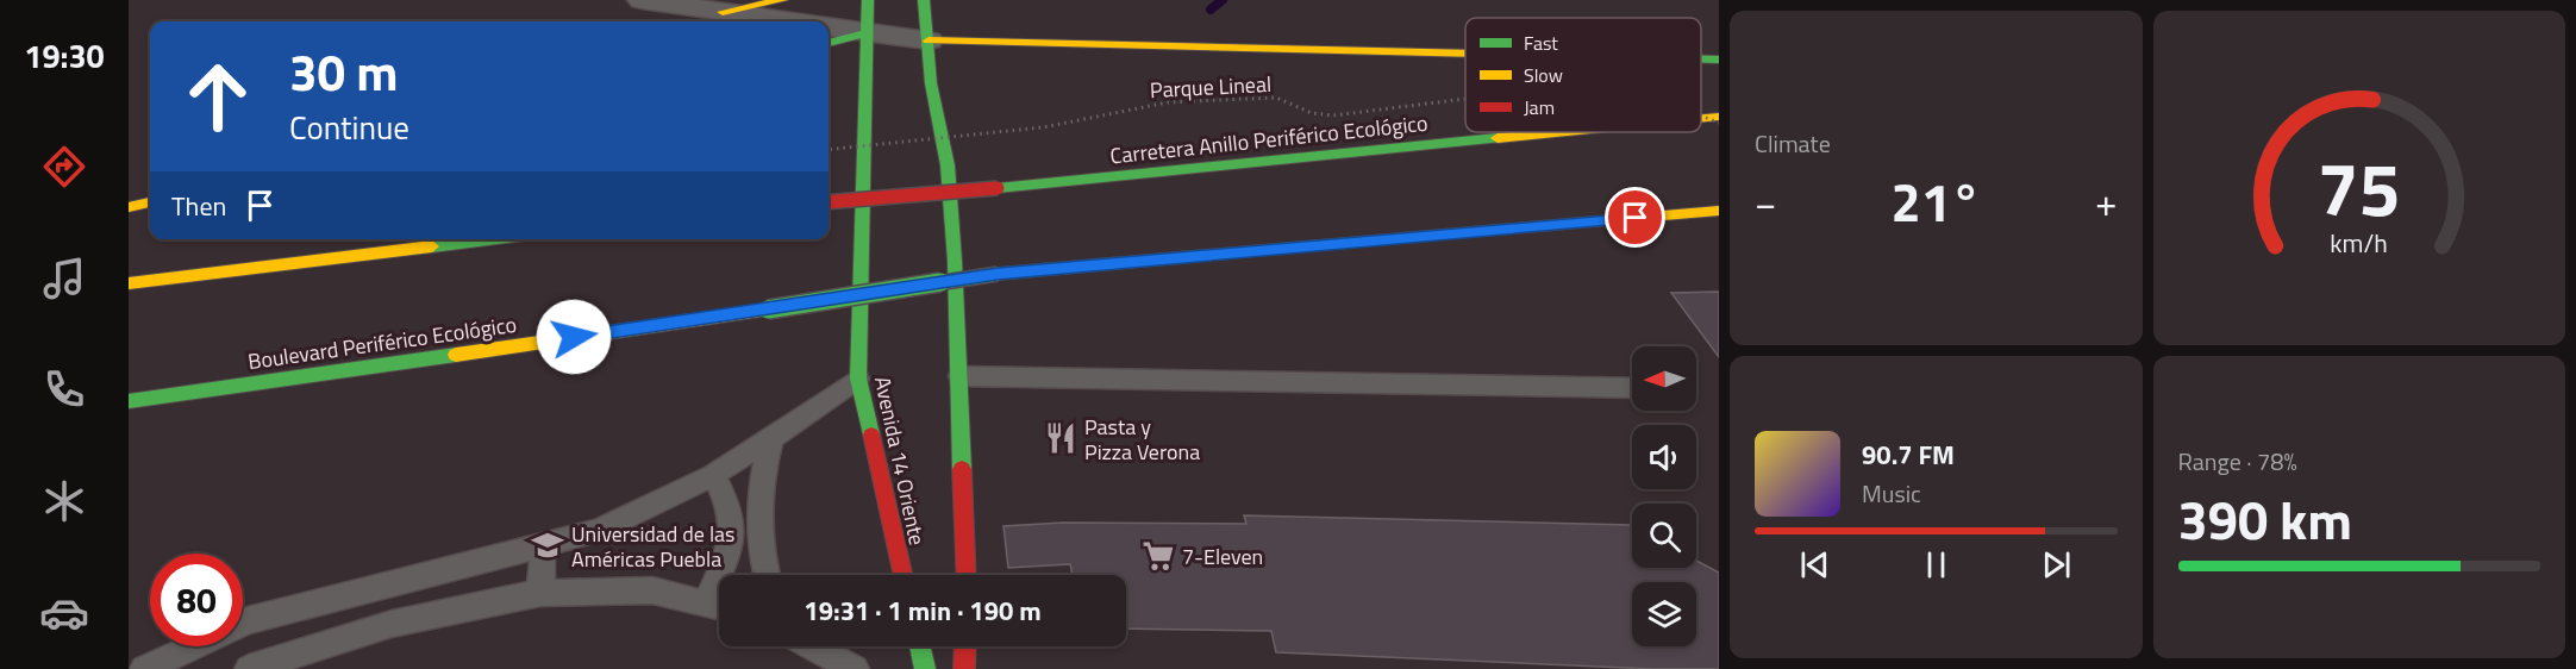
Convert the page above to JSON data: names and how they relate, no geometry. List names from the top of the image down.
{
  "streets": {
    "main road": ["Carretera Anillo Periférico Ecológico", "Boulevard Periférico Ecológico", "Avenida 14 Oriente"],
    "path": ["Parque Lineal"]
  },
  "crossings": [
    ["Parque Lineal", "Carretera Anillo Periférico Ecológico"]
  ],
  "places": {
    "restaurant": ["Pasta y Pizza Verona"],
    "school or university": ["Universidad de las Américas Puebla"],
    "supermarket": ["7-Eleven"]
  },
  "legend": ["Fast", "Slow", "Jam"],
  "north": "left",
  "page": {
    "tabs": "19:30",
    "tile": [
      "Climate",
      ["Range · 78%", "390 km"]
    ],
    "turn": ["30 m", "Continue"],
    "then": "Then",
    "heat": ["−", "21°", "+"],
    "song": ["90.7 FM", "Music"],
    "limit": "80",
    "trip": "19:31 · 1 min · 190 m",
    "gauge": ["75", "km/h"]
  }
}
